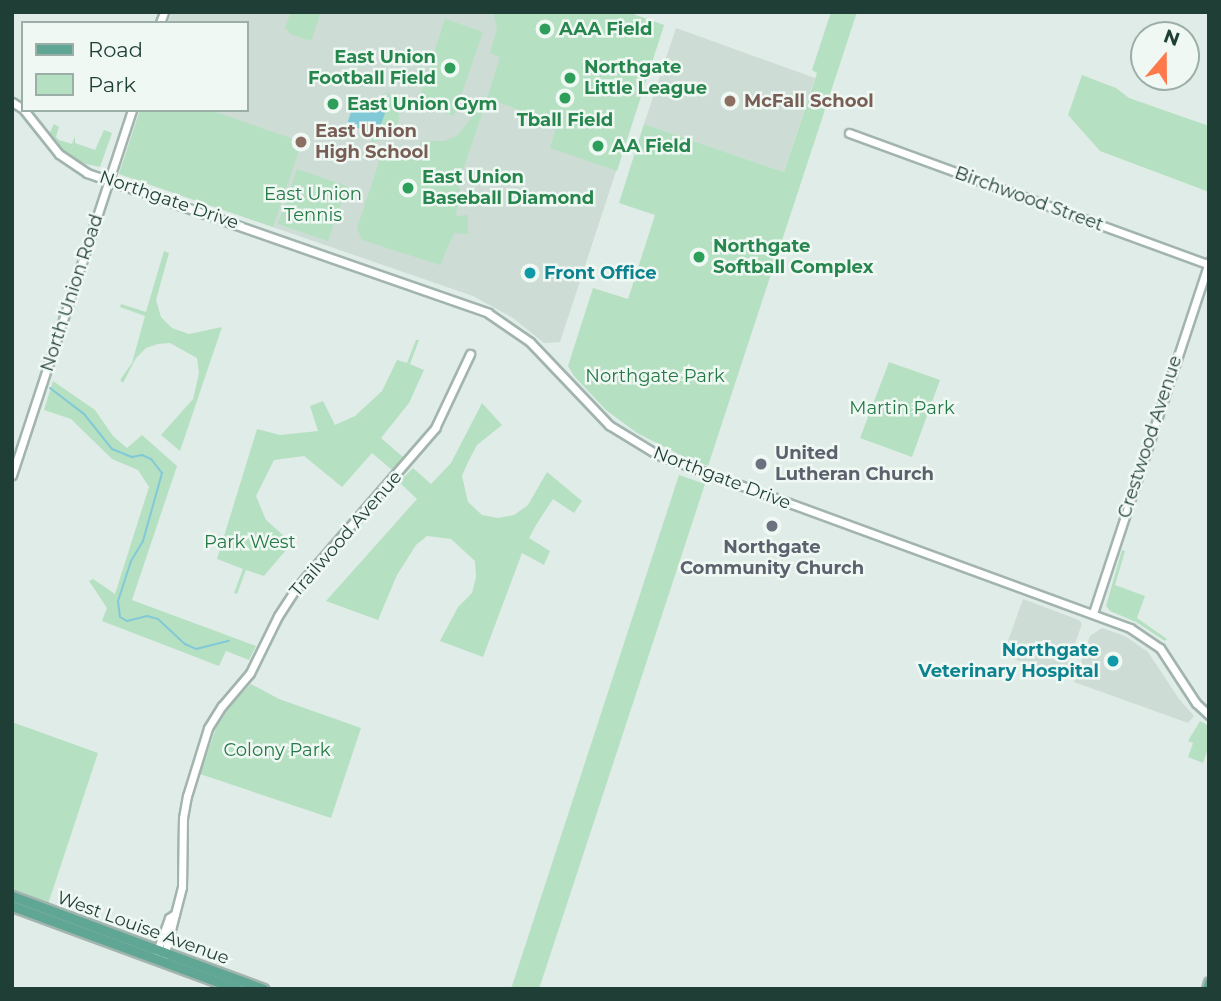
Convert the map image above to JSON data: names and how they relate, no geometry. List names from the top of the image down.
{
  "streets": {
    "main road": ["West Louise Avenue"],
    "street": [
      "Birchwood Street",
      "Northgate Drive",
      "North Union Road",
      "Crestwood Avenue",
      "Trailwood Avenue"
    ]
  },
  "crossings": [
    ["Birchwood Street", "Crestwood Avenue"],
    ["Northgate Drive", "North Union Road"],
    ["Northgate Drive", "Crestwood Avenue"],
    ["Trailwood Avenue", "West Louise Avenue"]
  ],
  "parks": [
    "East Union Tennis",
    "Northgate Park",
    "Martin Park",
    "Park West",
    "Colony Park"
  ],
  "places": [
    "AAA Field",
    "East Union Football Field",
    "Northgate Little League",
    "Tball Field",
    "McFall School",
    "East Union Gym",
    "East Union High School",
    "AA Field",
    "East Union Baseball Diamond",
    "Northgate Softball Complex",
    "Front Office",
    "United Lutheran Church",
    "Northgate Community Church",
    "Northgate Veterinary Hospital"
  ],
  "legend": ["Road", "Park"],
  "north": "top"
}
